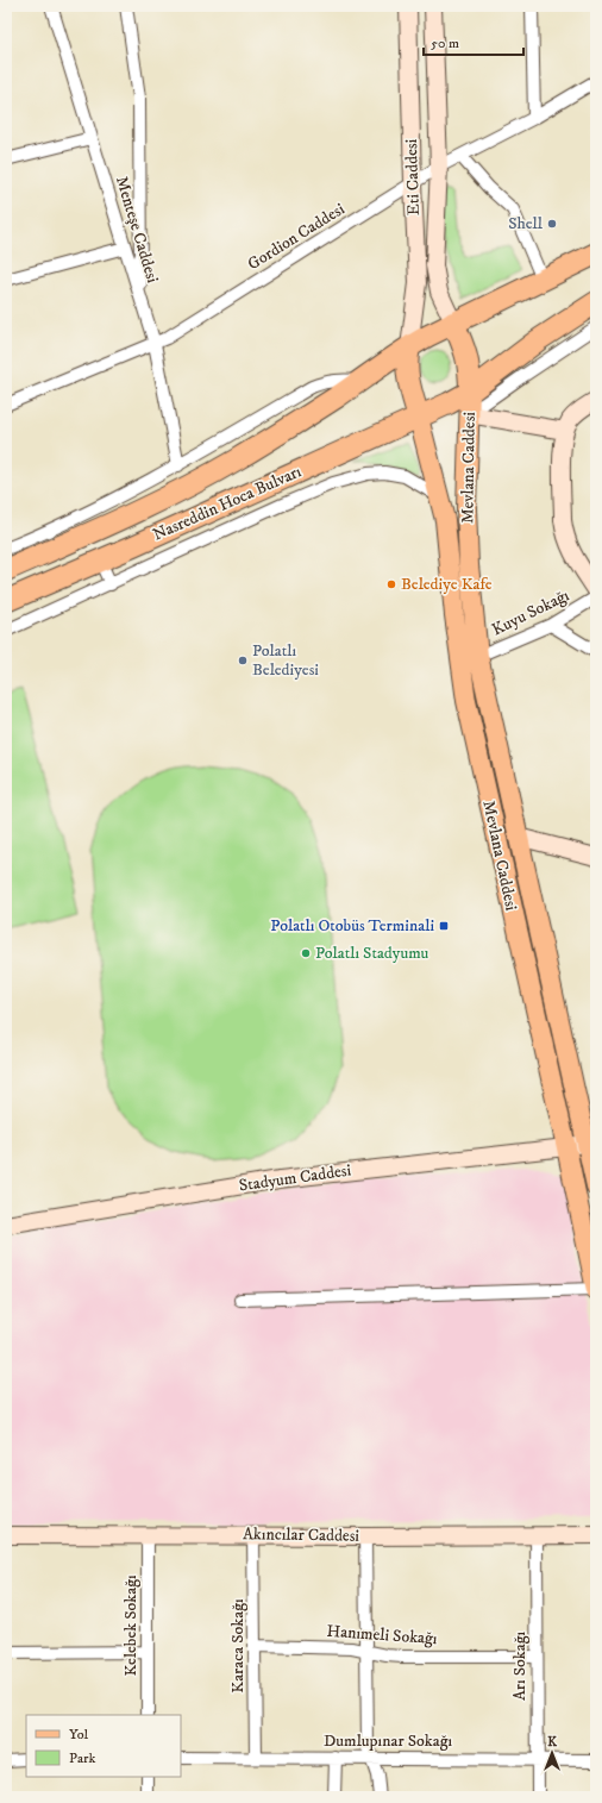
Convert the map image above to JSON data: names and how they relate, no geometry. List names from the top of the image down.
{
  "streets": {
    "highway": ["Nasreddin Hoca Bulvarı"],
    "main road": ["Mevlana Caddesi"],
    "street": [
      "Eti Caddesi",
      "Menteşe Caddesi",
      "Gordion Caddesi",
      "Kuyu Sokağı",
      "Stadyum Caddesi",
      "Akıncılar Caddesi",
      "Kelebek Sokağı",
      "Hanımeli Sokağı",
      "Karaca Sokağı",
      "Arı Sokağı",
      "Dumlupınar Sokağı"
    ]
  },
  "crossings": [
    ["Eti Caddesi", "Gordion Caddesi"],
    ["Eti Caddesi", "Nasreddin Hoca Bulvarı"],
    ["Menteşe Caddesi", "Gordion Caddesi"],
    ["Mevlana Caddesi", "Nasreddin Hoca Bulvarı"],
    ["Mevlana Caddesi", "Kuyu Sokağı"],
    ["Mevlana Caddesi", "Stadyum Caddesi"],
    ["Akıncılar Caddesi", "Kelebek Sokağı"],
    ["Akıncılar Caddesi", "Karaca Sokağı"],
    ["Akıncılar Caddesi", "Arı Sokağı"],
    ["Hanımeli Sokağı", "Karaca Sokağı"],
    ["Hanımeli Sokağı", "Arı Sokağı"],
    ["Karaca Sokağı", "Dumlupınar Sokağı"],
    ["Arı Sokağı", "Dumlupınar Sokağı"]
  ],
  "places": {
    "other": [
      "Shell",
      "Belediye Kafe",
      "Polatlı Belediyesi",
      "Polatlı Stadyumu"
    ],
    "transit": ["Polatlı Otobüs Terminali"]
  },
  "legend": ["Yol", "Park"],
  "scale_bar": "50 m",
  "north": "top"
}
